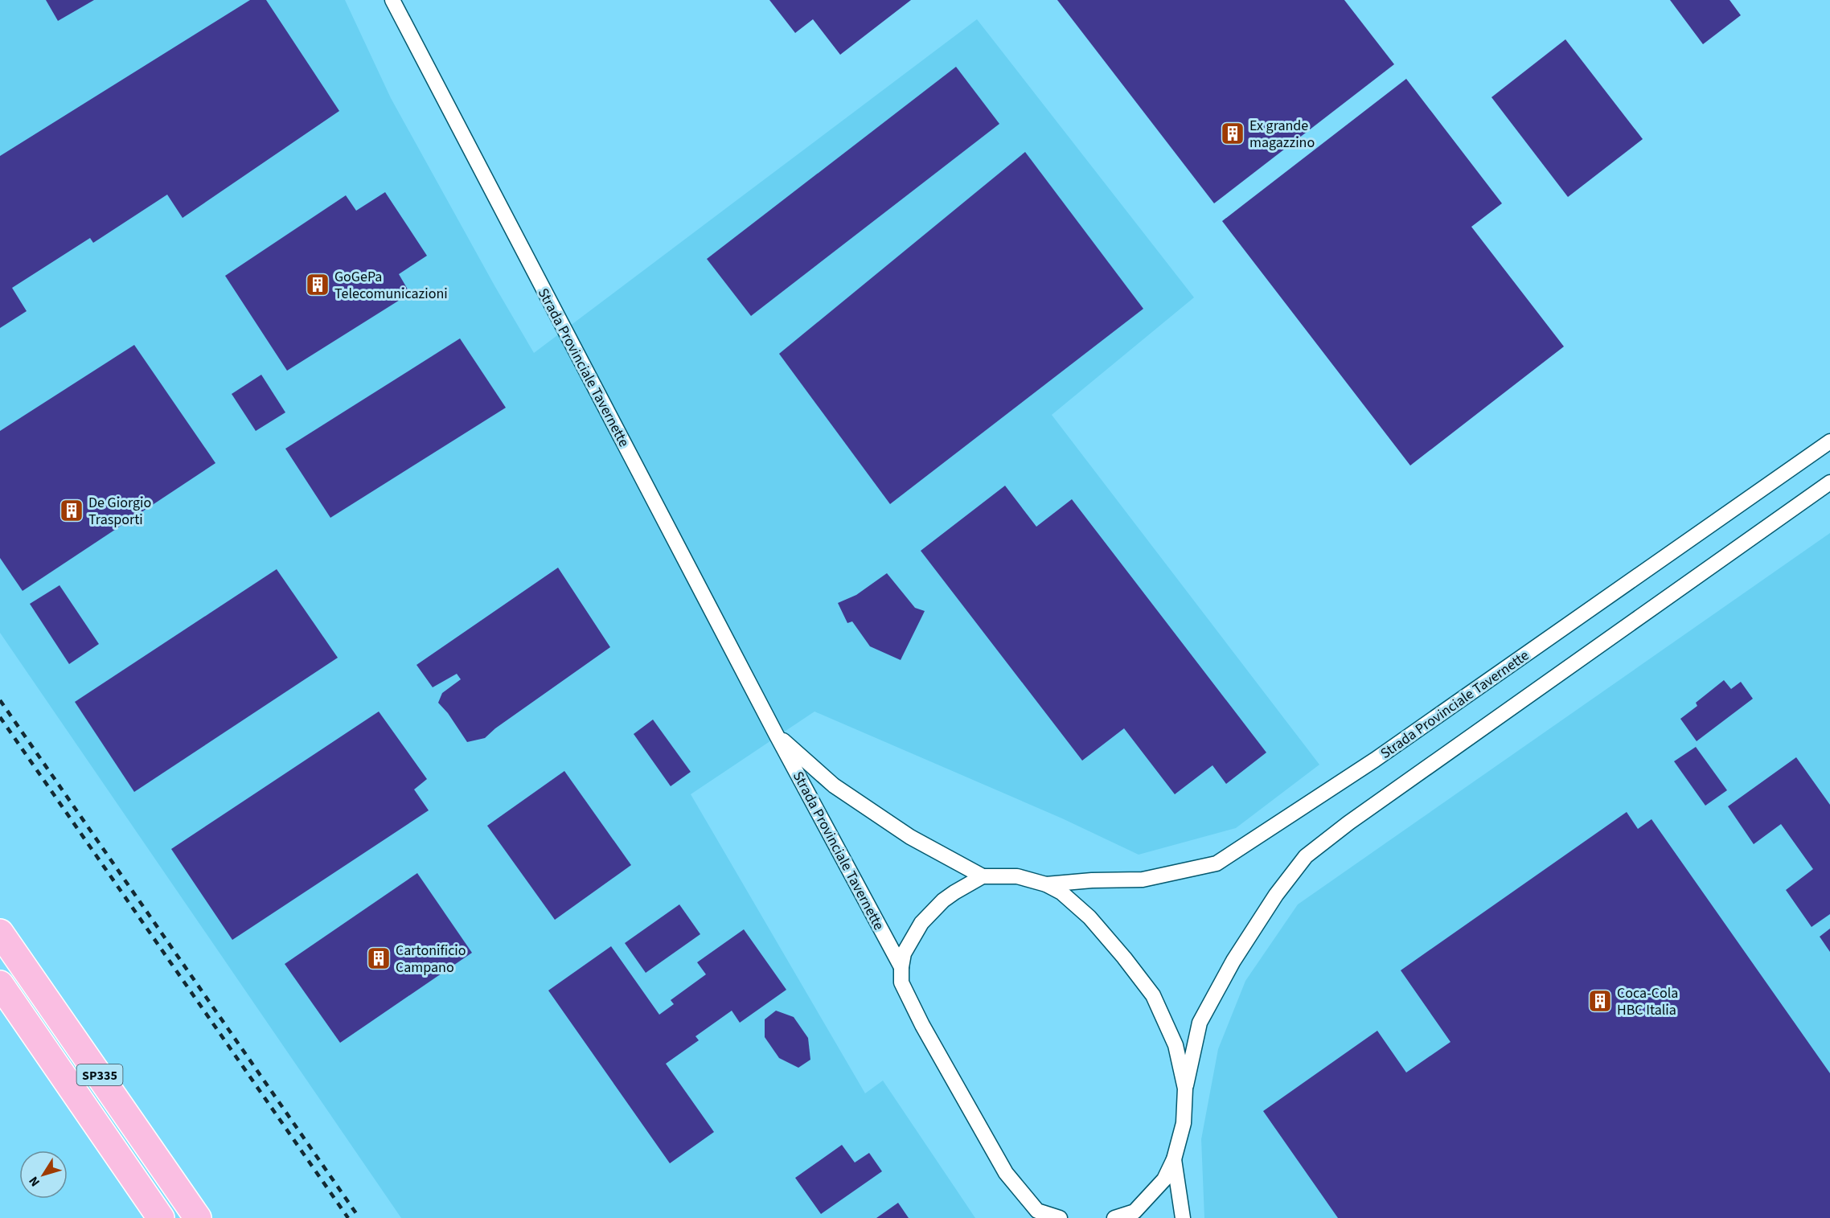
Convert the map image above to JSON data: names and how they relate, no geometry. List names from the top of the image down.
{
  "streets": {
    "highway": ["SP335"],
    "street": ["Strada Provinciale Tavernette"]
  },
  "places": {
    "building": [
      "Ex grande magazzino",
      "GoGePa Telecomunicazioni",
      "De Giorgio Trasporti",
      "Cartonificio Campano",
      "Coca-Cola HBC Italia"
    ]
  },
  "north": "bottom left"
}
